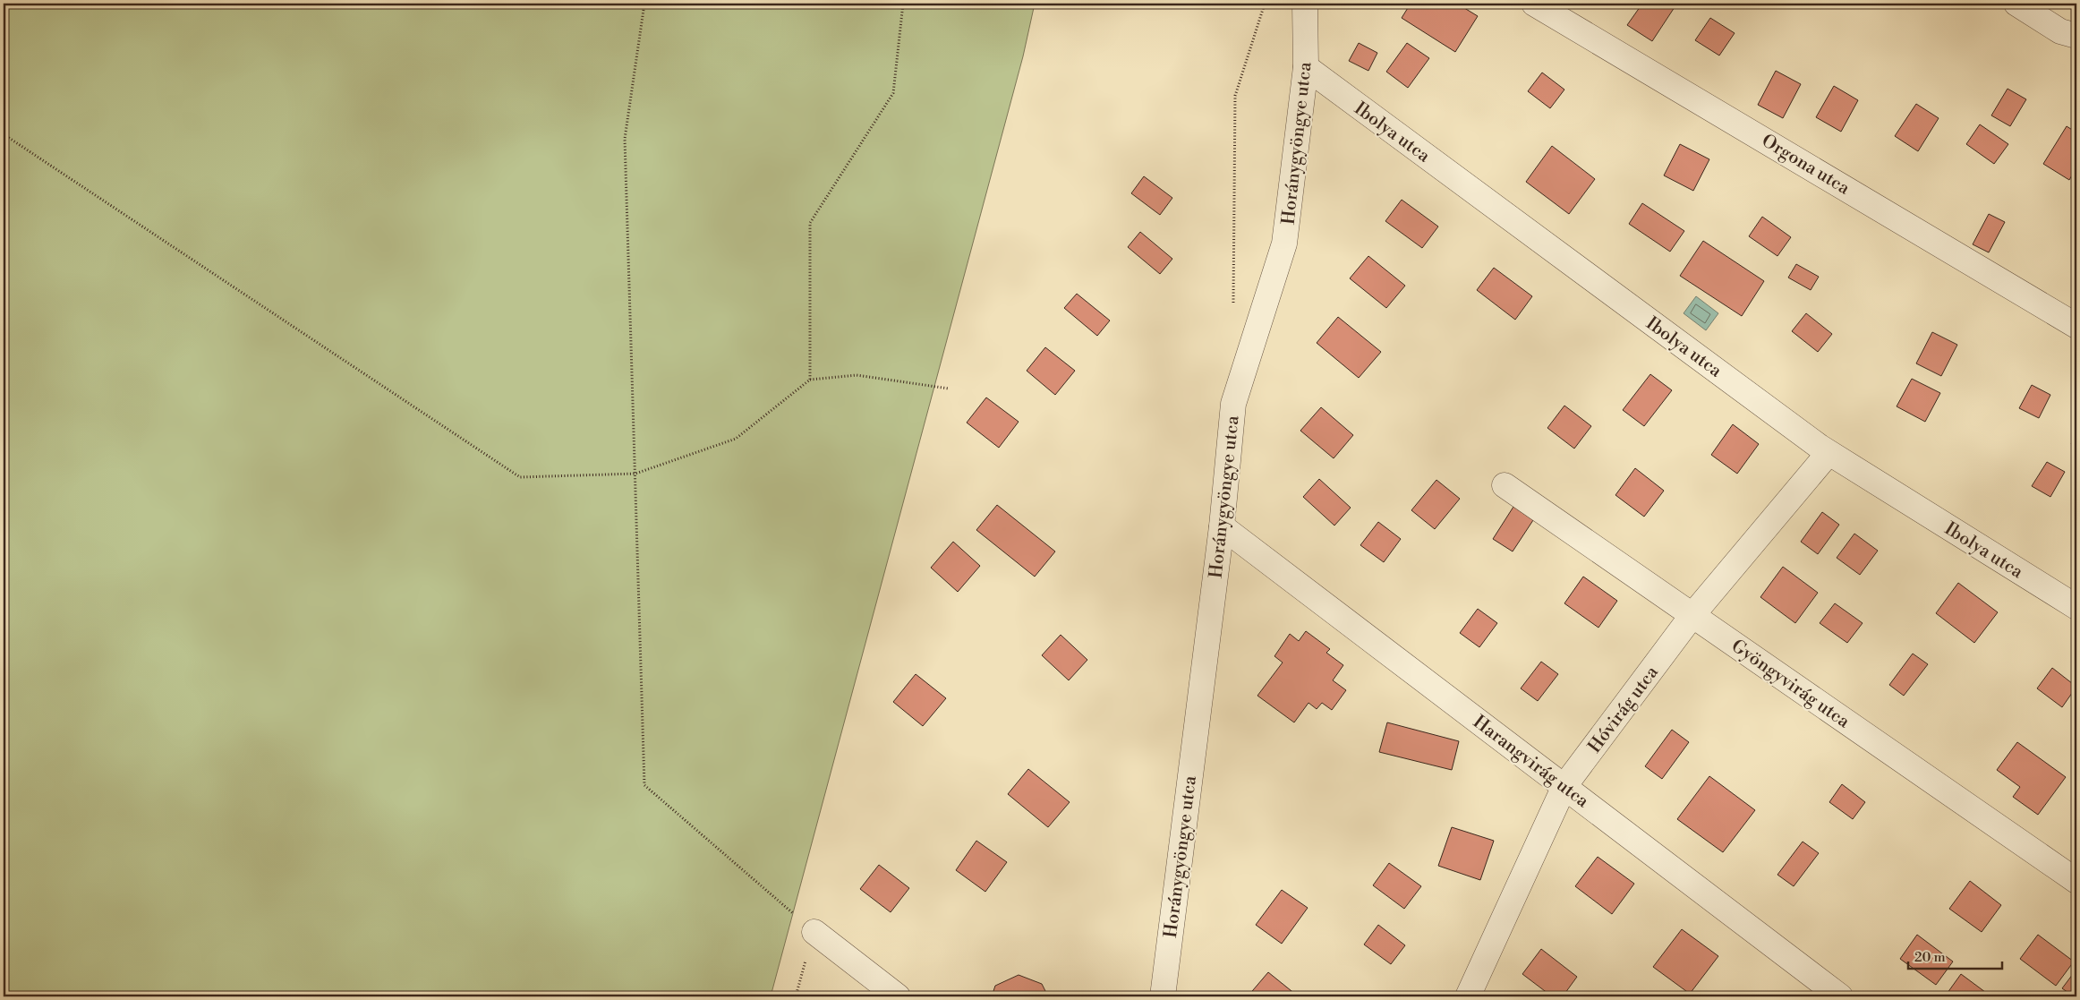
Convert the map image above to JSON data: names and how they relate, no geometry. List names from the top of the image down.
{
  "streets": {
    "street": [
      "Ibolya utca",
      "Horánygyöngye utca",
      "Orgona utca",
      "Gyöngyvirág utca",
      "Hóvirág utca",
      "Harangvirág utca"
    ]
  },
  "crossings": [
    ["Ibolya utca", "Horánygyöngye utca"],
    ["Ibolya utca", "Hóvirág utca"],
    ["Horánygyöngye utca", "Harangvirág utca"],
    ["Gyöngyvirág utca", "Hóvirág utca"],
    ["Hóvirág utca", "Harangvirág utca"]
  ],
  "scale_bar": "20 m"
}
